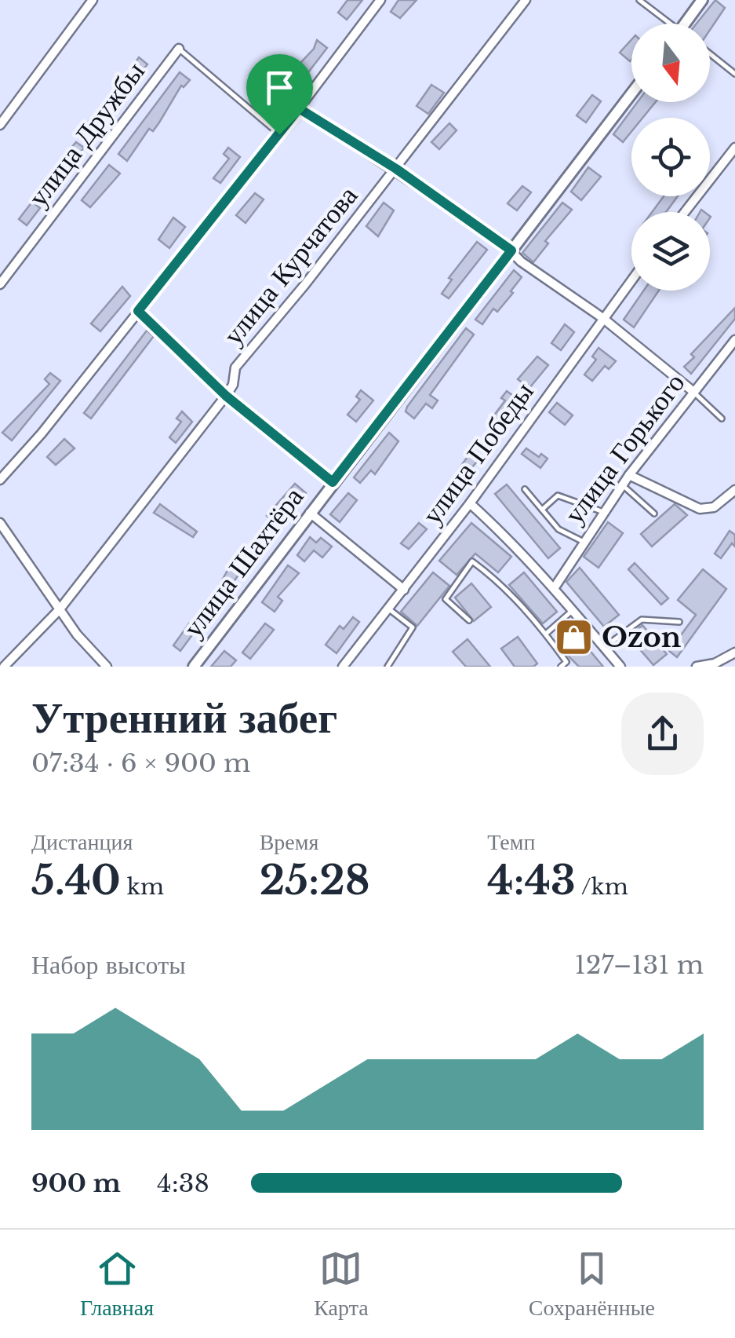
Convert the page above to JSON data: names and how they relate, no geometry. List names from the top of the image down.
{
  "streets": {
    "street": [
      "улица Дружбы",
      "улица Курчатова",
      "улица Горького",
      "улица Победы",
      "улица Шахтёра"
    ]
  },
  "places": {
    "shop": ["Ozon"]
  },
  "north": "bottom",
  "page": {
    "heading": ["Утренний забег", "07:34 · 6 × 900 m"],
    "stats": [
      ["Дистанция", "5.40 km"],
      ["Время", "25:28"],
      ["Темп", "4:43 /km"]
    ],
    "chart": ["Набор высоты", "127–131 m"],
    "list": [
      {
        "name": "900 m",
        "note": "4:38"
      }
    ],
    "tabs": ["Главная", "Карта", "Сохранённые"]
  }
}
